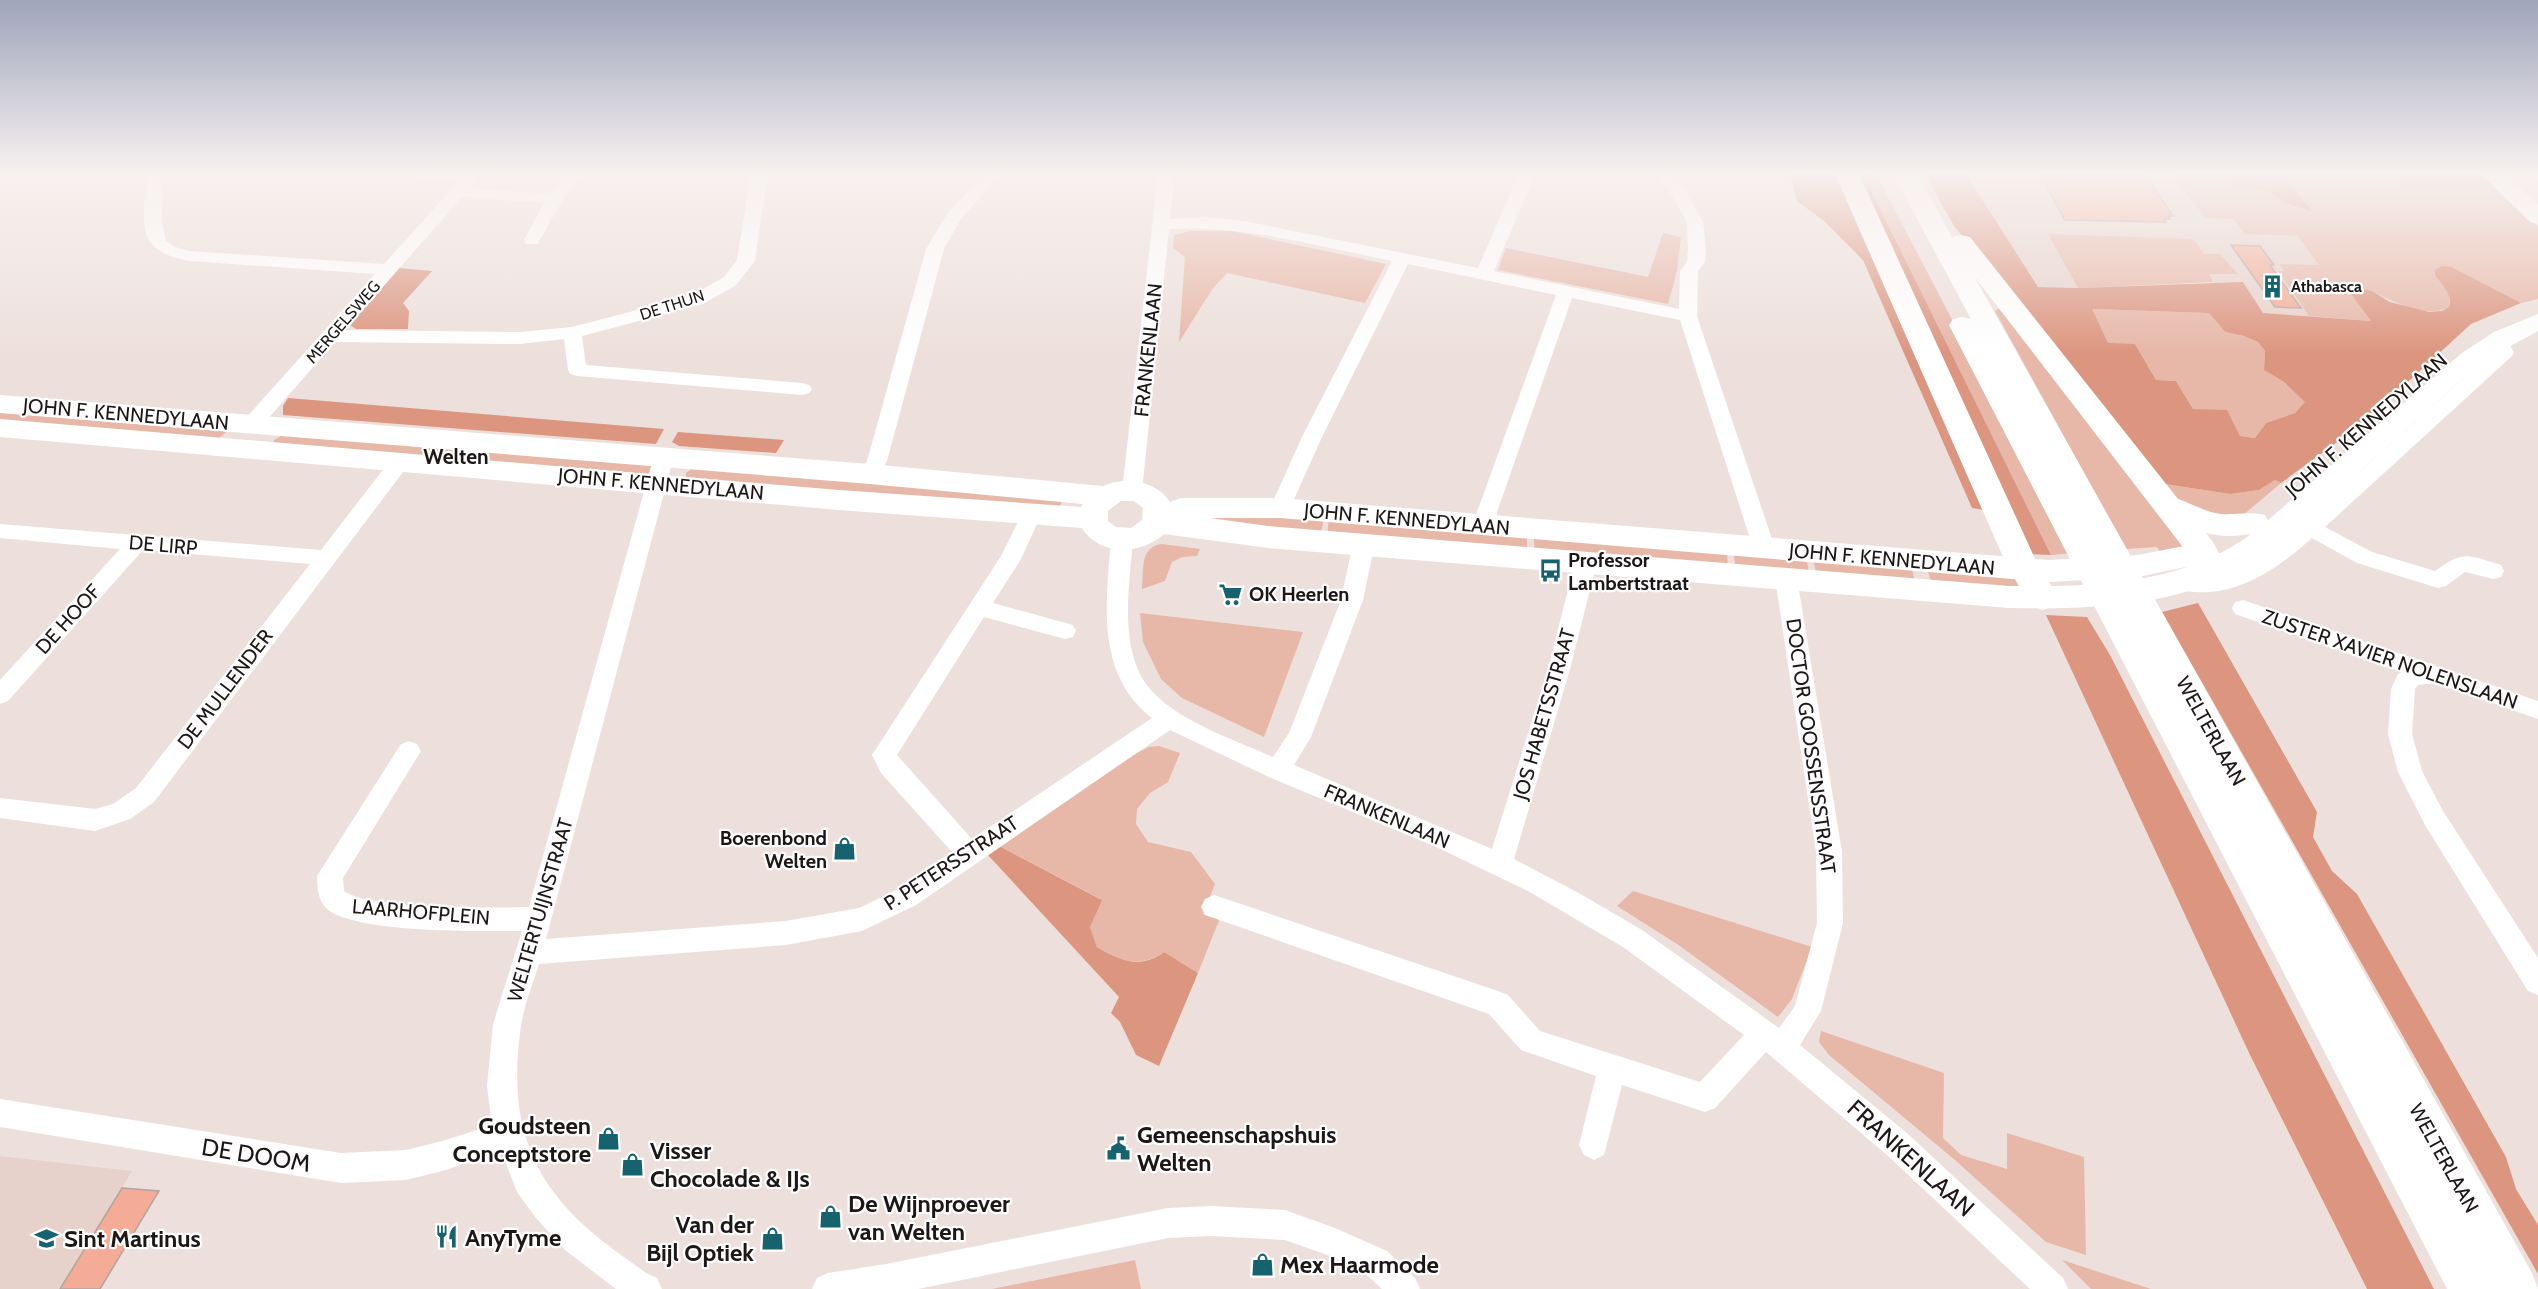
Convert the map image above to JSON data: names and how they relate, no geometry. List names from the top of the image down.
{
  "streets": {
    "main road": ["WELTERLAAN"],
    "street": [
      "DE THUN",
      "MERGELSWEG",
      "FRANKENLAAN",
      "JOHN F. KENNEDYLAAN",
      "DE LIRP",
      "DE HOOF",
      "ZUSTER XAVIER NOLENSLAAN",
      "DE MULLENDER",
      "JOS HABETSSTRAAT",
      "DOCTOR GOOSSENSSTRAAT",
      "P. PETERSSTRAAT",
      "WELTERTUIJNSTRAAT",
      "LAARHOFPLEIN",
      "DE DOOM"
    ]
  },
  "crossings": [
    ["DE THUN", "MERGELSWEG"],
    ["MERGELSWEG", "JOHN F. KENNEDYLAAN"],
    ["FRANKENLAAN", "JOHN F. KENNEDYLAAN"],
    ["FRANKENLAAN", "JOS HABETSSTRAAT"],
    ["FRANKENLAAN", "DOCTOR GOOSSENSSTRAAT"],
    ["FRANKENLAAN", "P. PETERSSTRAAT"],
    ["JOHN F. KENNEDYLAAN", "DE MULLENDER"],
    ["JOHN F. KENNEDYLAAN", "JOS HABETSSTRAAT"],
    ["JOHN F. KENNEDYLAAN", "DOCTOR GOOSSENSSTRAAT"],
    ["JOHN F. KENNEDYLAAN", "WELTERTUIJNSTRAAT"],
    ["DE LIRP", "DE HOOF"],
    ["DE LIRP", "DE MULLENDER"],
    ["P. PETERSSTRAAT", "WELTERTUIJNSTRAAT"],
    ["WELTERTUIJNSTRAAT", "LAARHOFPLEIN"],
    ["WELTERTUIJNSTRAAT", "DE DOOM"]
  ],
  "districts": ["Welten"],
  "places": {
    "building": ["Athabasca"],
    "bus stop": ["Professor Lambertstraat"],
    "supermarket": ["OK Heerlen"],
    "shop": [
      "Boerenbond Welten",
      "Goudsteen Conceptstore",
      "Visser Chocolade & IJs",
      "De Wijnproever van Welten",
      "Van der Bijl Optiek",
      "Mex Haarmode"
    ],
    "public building": ["Gemeenschapshuis Welten"],
    "restaurant": ["AnyTyme"],
    "school or university": ["Sint Martinus"]
  }
}
